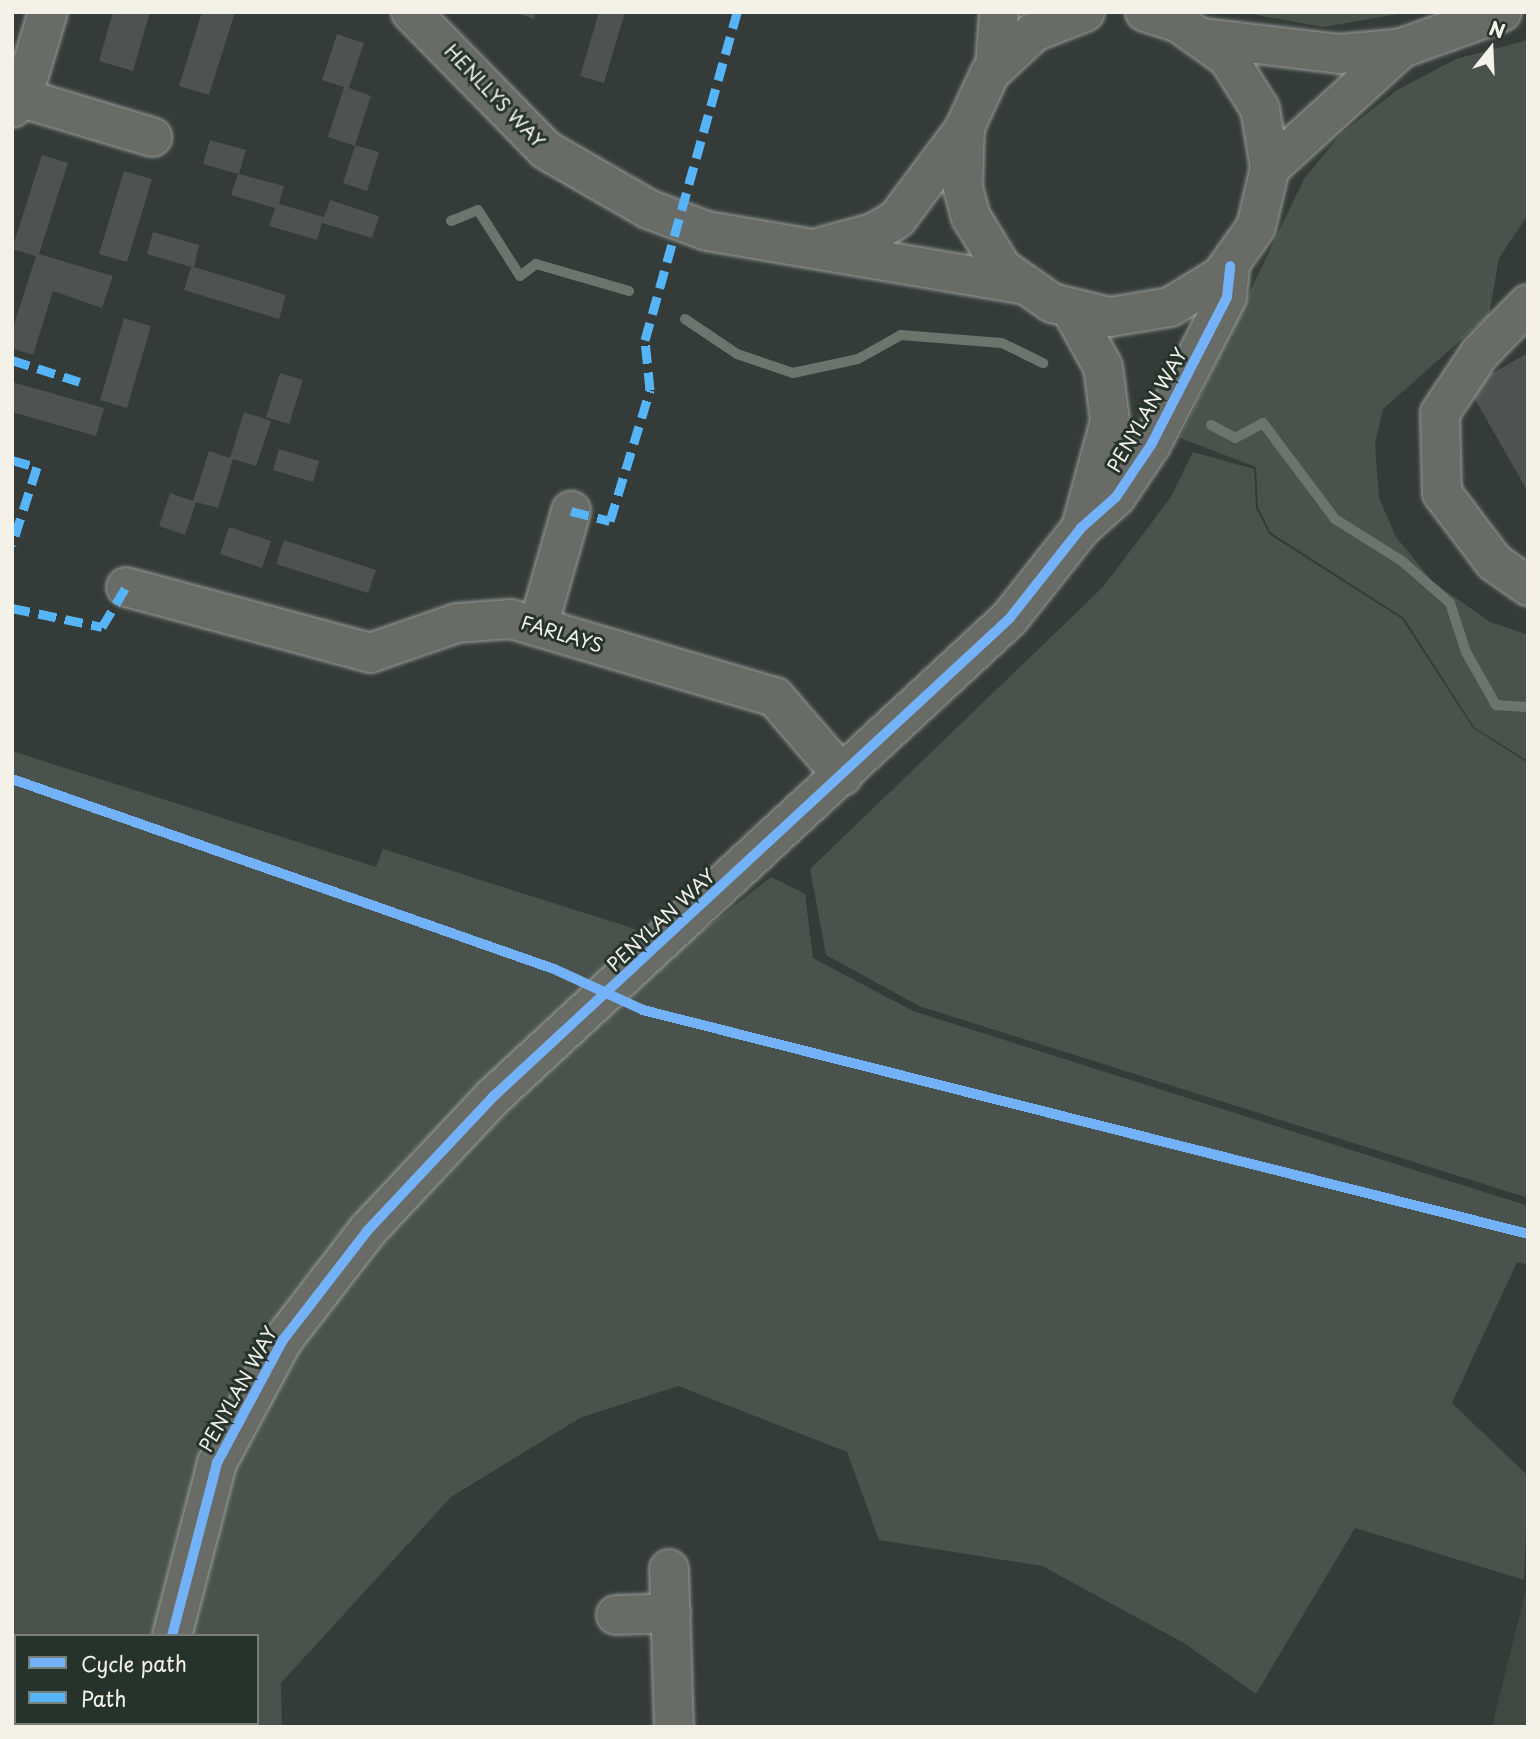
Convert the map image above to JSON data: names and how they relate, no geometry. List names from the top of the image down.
{
  "streets": {
    "street": ["HENLLYS WAY", "PENYLAN WAY", "FARLAYS"]
  },
  "crossings": [
    ["PENYLAN WAY", "FARLAYS"]
  ],
  "legend": ["Cycle path", "Path"],
  "north": "top"
}
